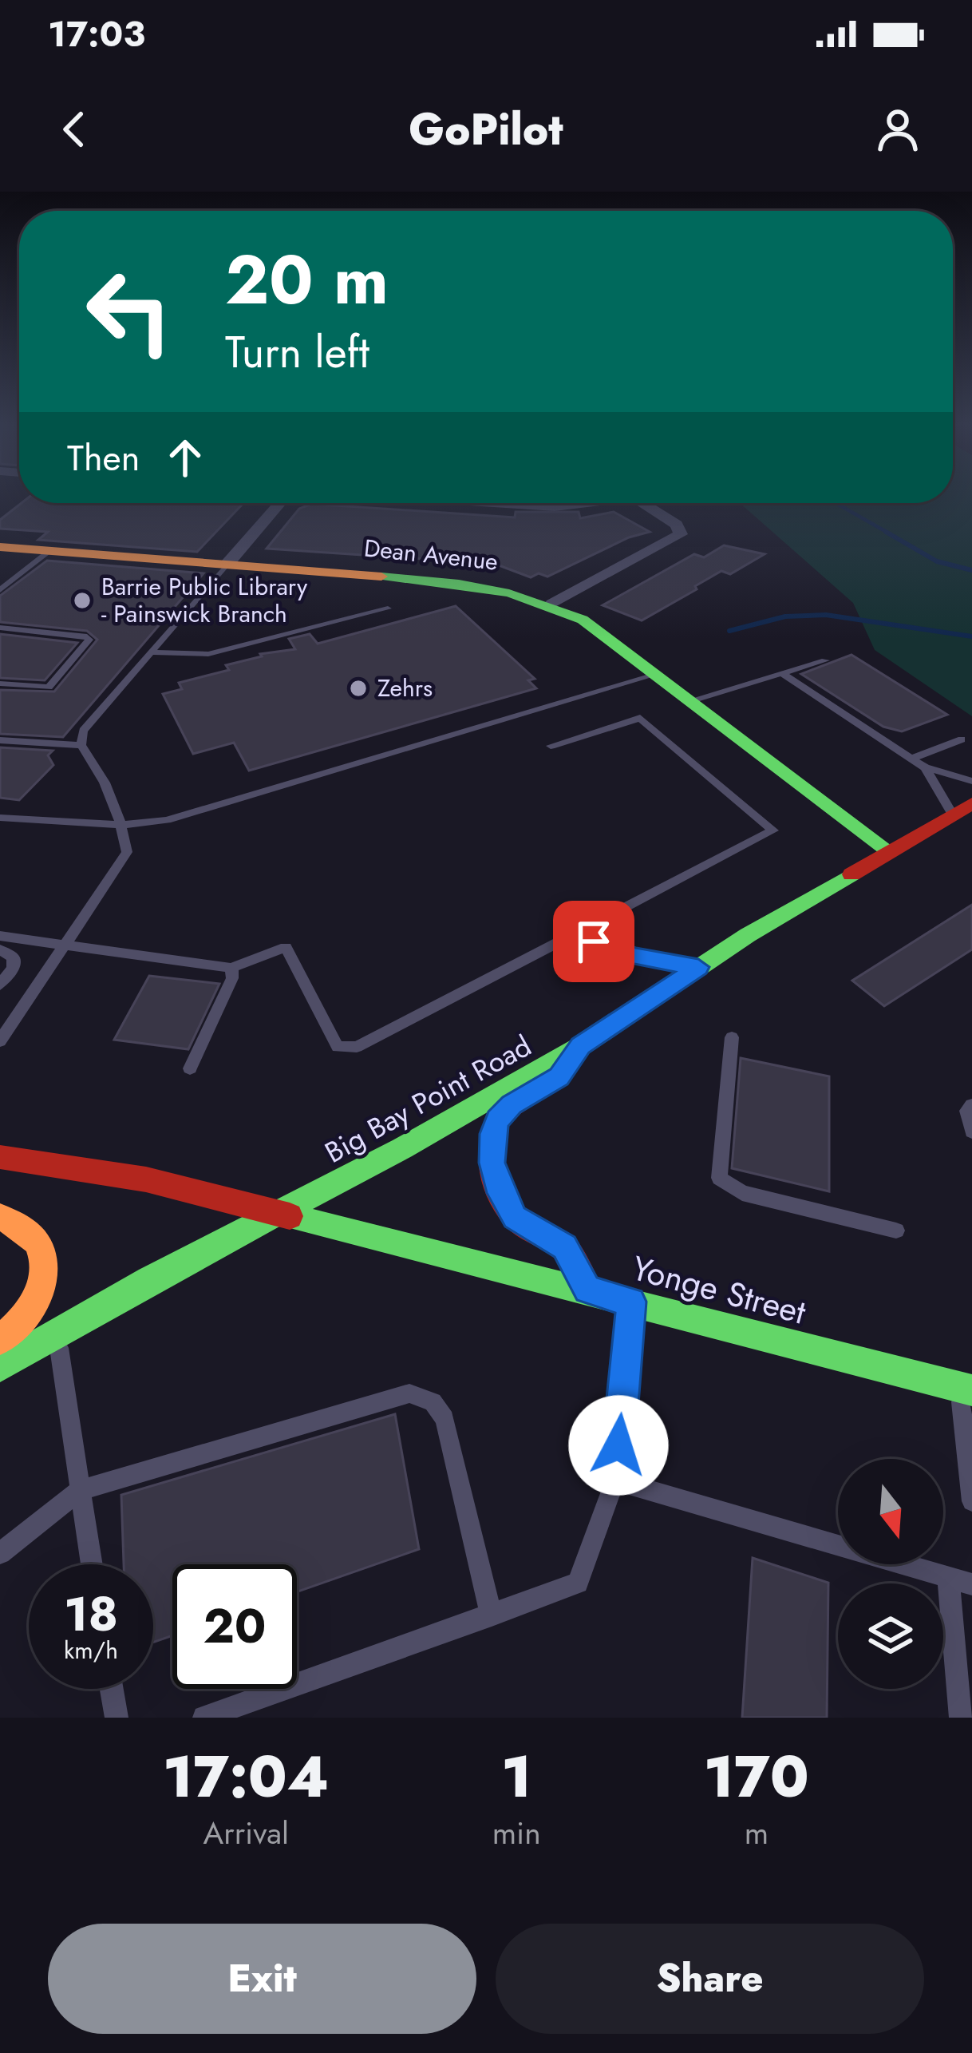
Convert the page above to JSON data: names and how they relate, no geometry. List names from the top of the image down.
{
  "streets": {
    "main road": ["Dean Avenue", "Big Bay Point Road", "Yonge Street"]
  },
  "crossings": [
    ["Dean Avenue", "Big Bay Point Road"],
    ["Big Bay Point Road", "Yonge Street"]
  ],
  "places": ["Barrie Public Library - Painswick Branch", "Zehrs"],
  "north": "bottom",
  "page": {
    "status": "17:03",
    "header": "GoPilot",
    "turn": ["20 m", "Turn left"],
    "then": "Then",
    "speed": "18 km/h",
    "limit": "20",
    "eta": [
      "17:04",
      "Arrival",
      "1",
      "min",
      "170",
      "m"
    ],
    "buttons": ["Exit", "Share"]
  }
}
